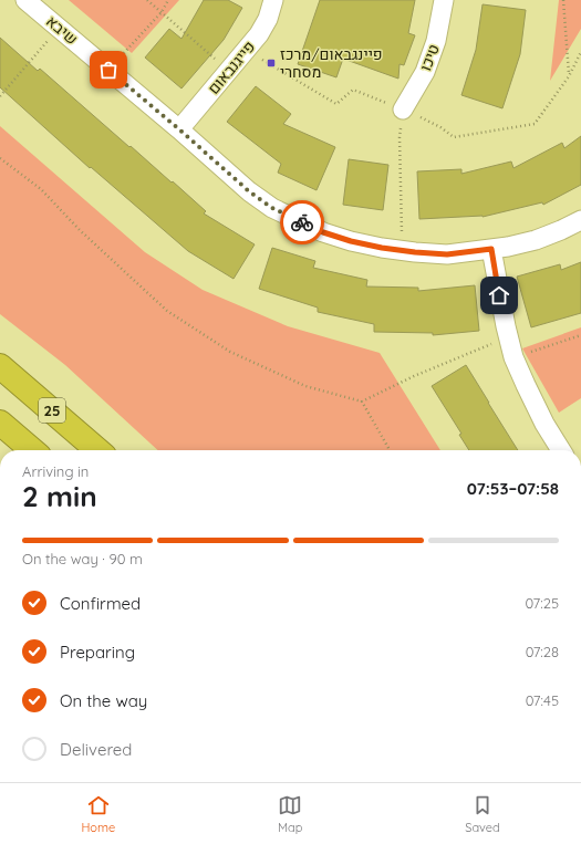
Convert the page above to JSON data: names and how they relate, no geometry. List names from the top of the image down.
{
  "streets": {
    "highway": ["25"],
    "street": ["שיבא", "טיכו", "פייגנבאום"]
  },
  "crossings": [
    ["שיבא", "פייגנבאום"]
  ],
  "places": {
    "transit": ["פיינגבאום/מרכז מסחרי"]
  },
  "page": {
    "heading": ["2 min", "Arriving in", "07:53–07:58"],
    "bar": "On the way · 90 m",
    "list": [
      ["Confirmed", "07:25"],
      ["Preparing", "07:28"],
      ["On the way", "07:45"],
      "Delivered"
    ],
    "tabs": ["Home", "Map", "Saved"]
  }
}
